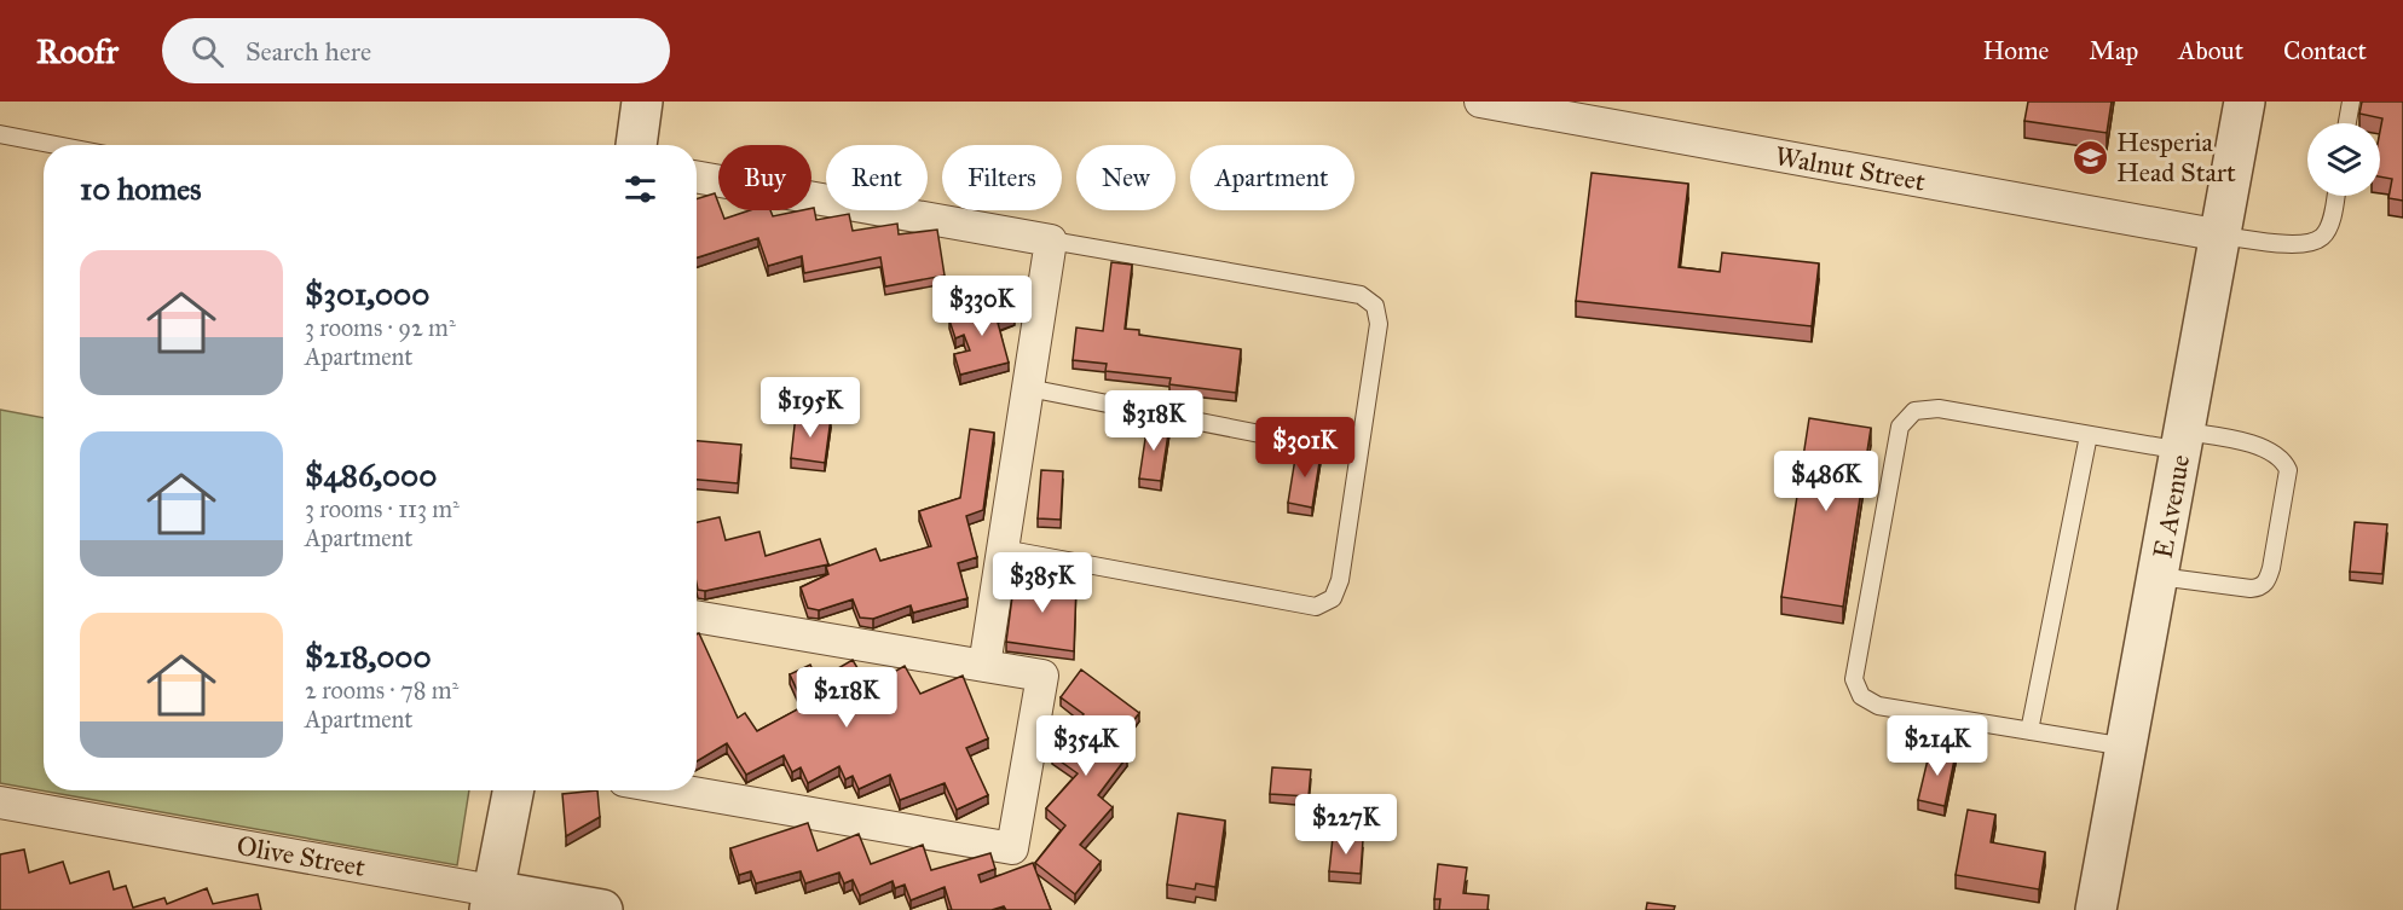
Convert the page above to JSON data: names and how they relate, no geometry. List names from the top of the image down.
{
  "streets": {
    "street": ["Walnut Street", "E Avenue", "Olive Street"]
  },
  "crossings": [
    ["Walnut Street", "E Avenue"]
  ],
  "places": {
    "school or university": ["Hesperia Head Start"]
  },
  "page": {
    "header": "Roofr",
    "search": "Search here",
    "nav": [
      "Home",
      "Map",
      "About",
      "Contact"
    ],
    "chip": [
      "Buy",
      "Rent",
      "Filters",
      "New",
      "Apartment"
    ],
    "heading": "10 homes",
    "list": [
      {
        "name": "$301,000",
        "note": "3 rooms · 92 m² · Apartment"
      },
      {
        "name": "$486,000",
        "note": "3 rooms · 113 m² · Apartment"
      },
      {
        "name": "$218,000",
        "note": "2 rooms · 78 m² · Apartment"
      }
    ],
    "price": [
      "$330K",
      "$195K",
      "$318K",
      "$301K",
      "$486K",
      "$385K",
      "$218K",
      "$354K",
      "$214K",
      "$227K"
    ]
  }
}
